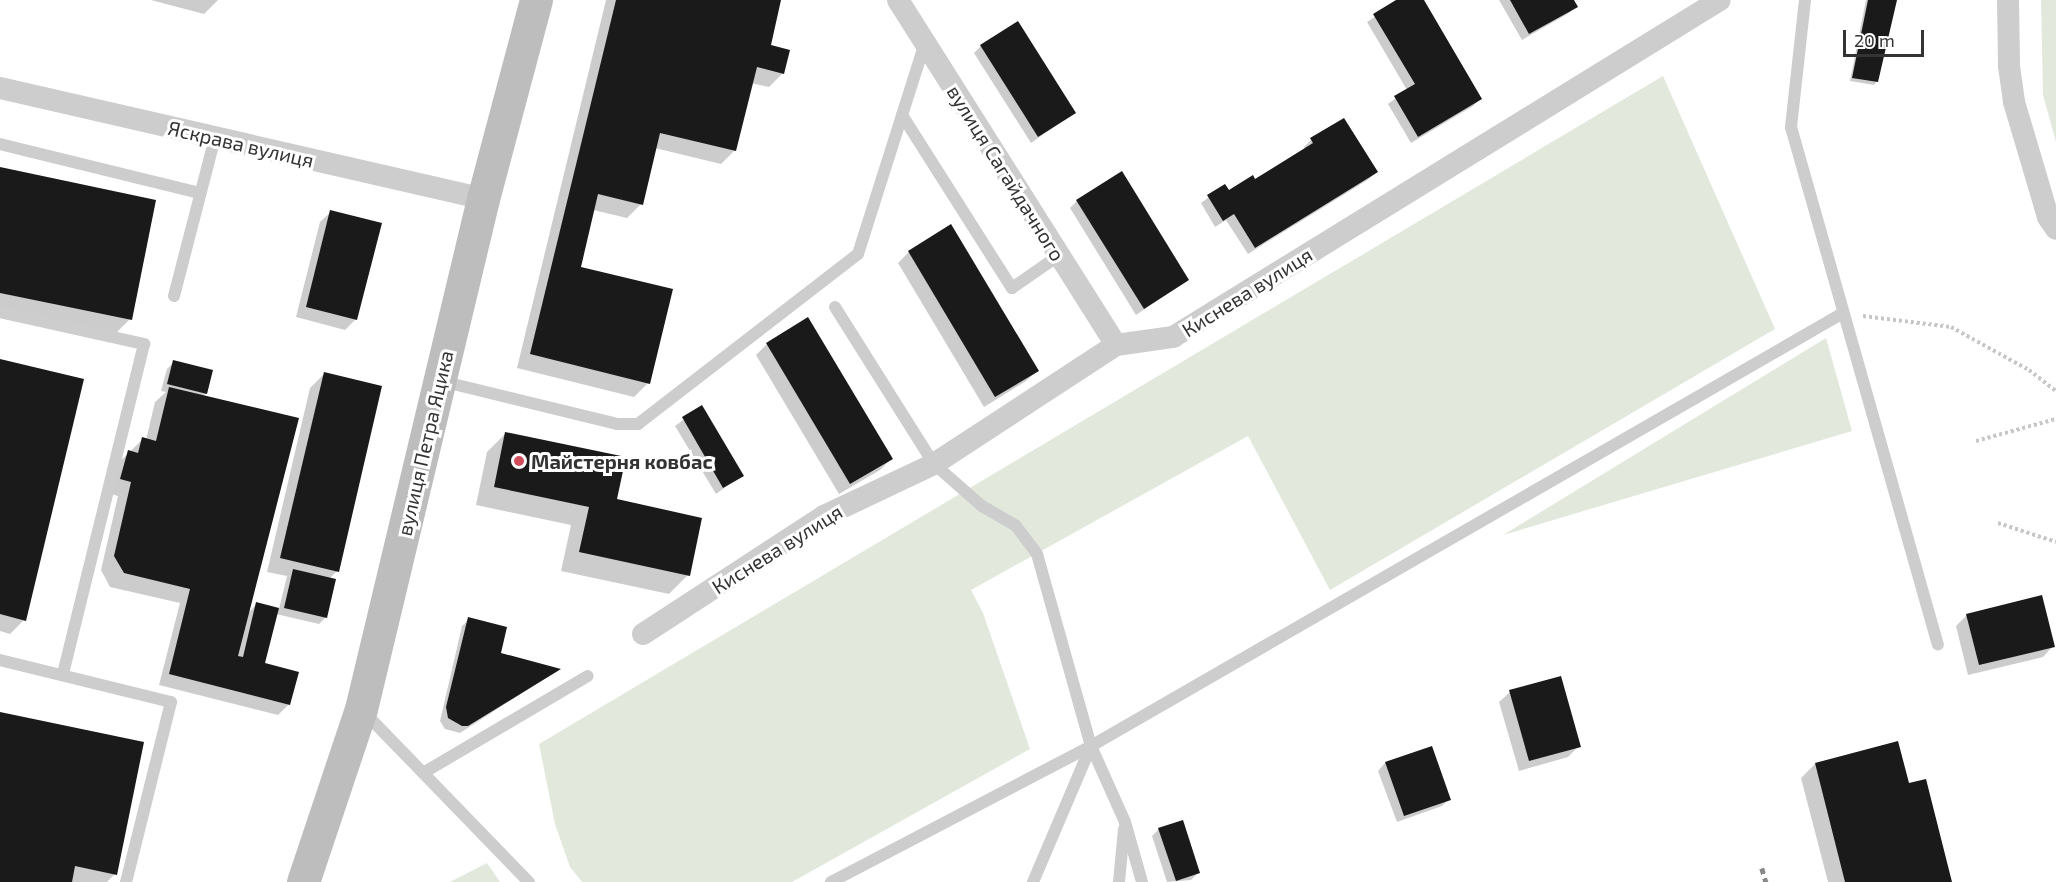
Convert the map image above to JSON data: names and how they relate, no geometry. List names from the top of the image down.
{
  "streets": {
    "street": [
      "Яскрава вулиця",
      "вулиця Сагайдачного",
      "Киснева вулиця",
      "вулиця Петра Яцика"
    ]
  },
  "crossings": [
    ["Яскрава вулиця", "вулиця Петра Яцика"],
    ["вулиця Сагайдачного", "Киснева вулиця"]
  ],
  "places": ["Майстерня ковбас"],
  "scale_bar": "20 m"
}
